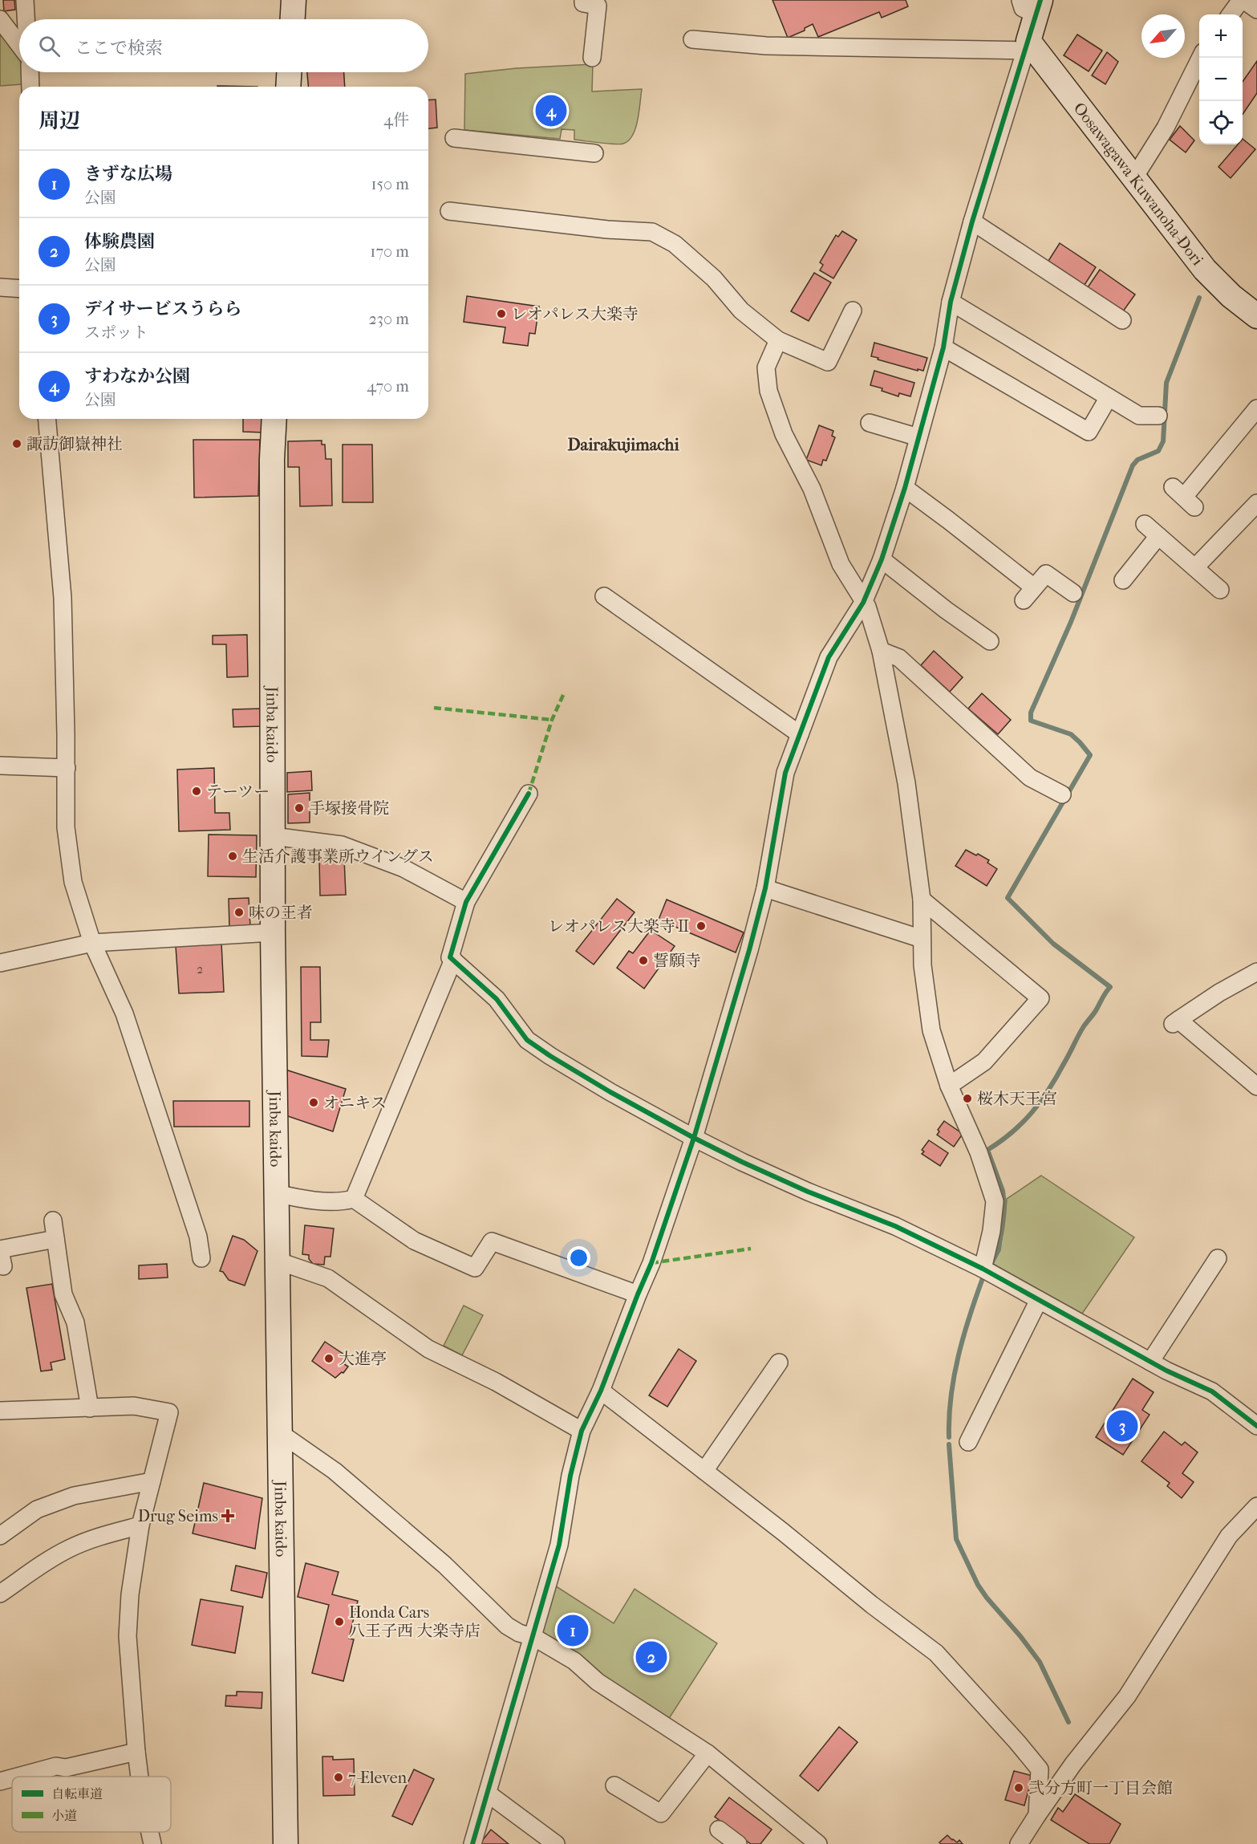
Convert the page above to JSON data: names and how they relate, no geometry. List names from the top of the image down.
{
  "streets": {
    "main road": ["Oosawagawa Kuwanoha-Dori", "Jinba kaido"]
  },
  "districts": ["Dairakujimachi"],
  "places": {
    "other": [
      "レオパレス大楽寺",
      "諏訪御嶽神社",
      "テーツー",
      "手塚接骨院",
      "生活介護事業所ウイングス",
      "味の王者",
      "レオパレス大楽寺Ⅱ",
      "誓願寺",
      "桜木天王宮",
      "オニキス",
      "大進亭",
      "Honda Cars 八王子西 大楽寺店",
      "7-Eleven",
      "弐分方町一丁目会館"
    ],
    "health": ["Drug Seims"]
  },
  "house_numbers": ["2"],
  "legend": ["自転車道", "小道"],
  "north": "bottom left",
  "page": {
    "map_buttons": ["+", "−"],
    "search": "ここで検索",
    "heading": ["周辺", "4件"],
    "pins": [
      "4",
      "3",
      "1",
      "2"
    ],
    "list": [
      {
        "mark": "1",
        "name": "きずな広場",
        "note": "公園",
        "value": "150 m"
      },
      {
        "mark": "2",
        "name": "体験農園",
        "note": "公園",
        "value": "170 m"
      },
      {
        "mark": "3",
        "name": "デイサービスうらら",
        "note": "スポット",
        "value": "230 m"
      },
      {
        "mark": "4",
        "name": "すわなか公園",
        "note": "公園",
        "value": "470 m"
      }
    ]
  }
}
